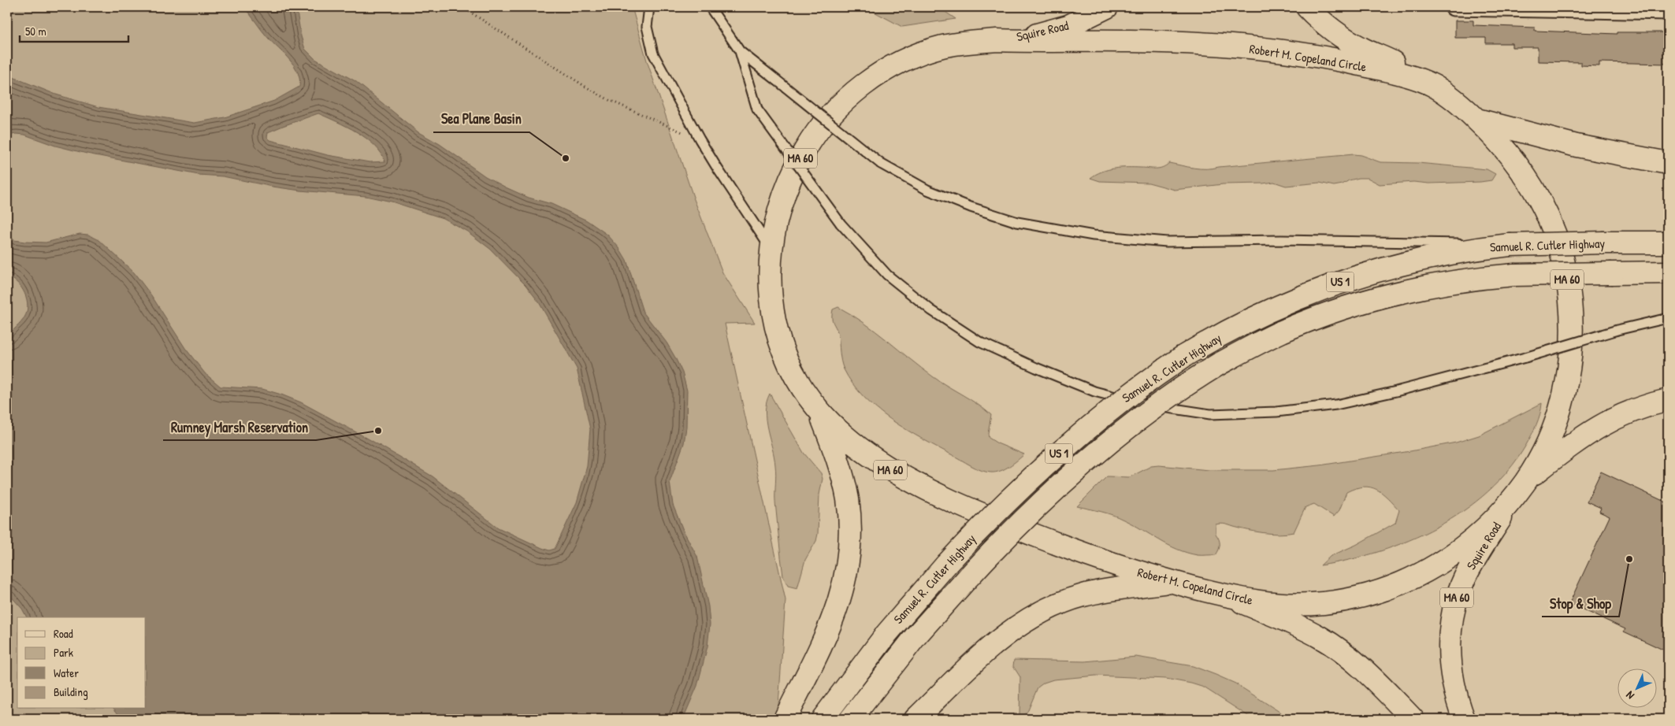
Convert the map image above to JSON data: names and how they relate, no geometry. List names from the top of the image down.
{
  "streets": {
    "main road": [
      "Squire Road",
      "Robert M. Copeland Circle",
      "MA 60",
      "Samuel R. Cutler Highway",
      "US 1"
    ]
  },
  "crossings": [
    ["Squire Road", "Robert M. Copeland Circle"],
    ["Robert M. Copeland Circle", "MA 60"]
  ],
  "places": ["Sea Plane Basin", "Rumney Marsh Reservation", "Stop & Shop"],
  "legend": [
    "Road",
    "Park",
    "Water",
    "Building"
  ],
  "scale_bar": "50 m",
  "north": "bottom left"
}
